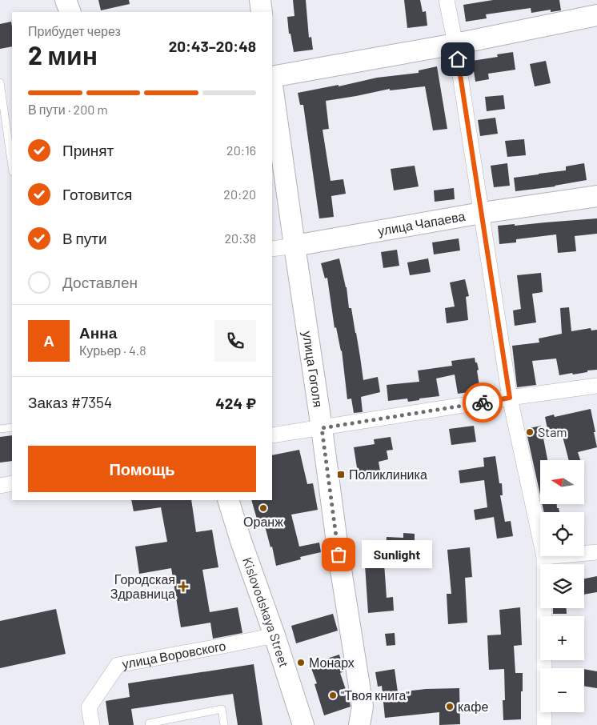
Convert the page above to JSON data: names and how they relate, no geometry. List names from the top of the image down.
{
  "streets": {
    "street": [
      "улица Чапаева",
      "улица Гоголя",
      "Kislovodskaya Street",
      "улица Воровского"
    ]
  },
  "crossings": [
    ["улица Чапаева", "улица Гоголя"],
    ["Kislovodskaya Street", "улица Воровского"]
  ],
  "places": {
    "other": [
      "Stam",
      "Оранж",
      "Sunlight",
      "Монарх",
      "\"Твоя книга\"",
      "кафе"
    ],
    "transit": ["Поликлиника"],
    "health": ["Городская Здравница"]
  },
  "north": "left",
  "page": {
    "heading": ["2 мин", "Прибудет через", "20:43–20:48"],
    "panel": [
      "Анна",
      "Курьер · 4.8",
      "Заказ #7354",
      "424 ₽"
    ],
    "bar": "В пути · 200 m",
    "list": [
      ["Принят", "20:16"],
      ["Готовится", "20:20"],
      ["В пути", "20:38"],
      "Доставлен"
    ],
    "round": "А",
    "buttons": "Помощь",
    "map_buttons": ["+", "−"],
    "bubble": "Sunlight"
  }
}
